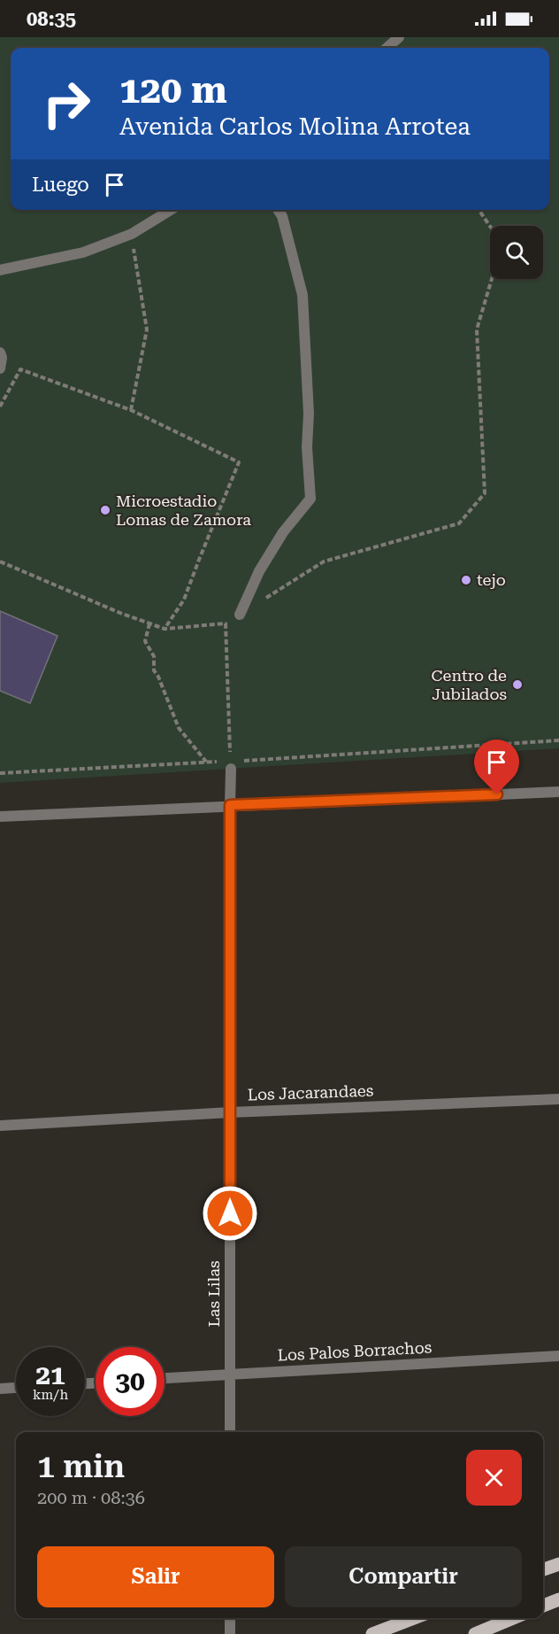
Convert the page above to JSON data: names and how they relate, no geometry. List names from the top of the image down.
{
  "streets": {
    "street": ["Los Jacarandaes", "Las Lilas", "Los Palos Borrachos"]
  },
  "crossings": [
    ["Los Jacarandaes", "Las Lilas"],
    ["Las Lilas", "Los Palos Borrachos"]
  ],
  "places": ["Microestadio Lomas de Zamora", "tejo", "Centro de Jubilados"],
  "page": {
    "status": "08:35",
    "turn": ["120 m", "Avenida Carlos Molina Arrotea"],
    "then": "Luego",
    "speed": "21 km/h",
    "limit": "30",
    "heading": ["1 min", "200 m · 08:36"],
    "buttons": ["Salir", "Compartir"]
  }
}
